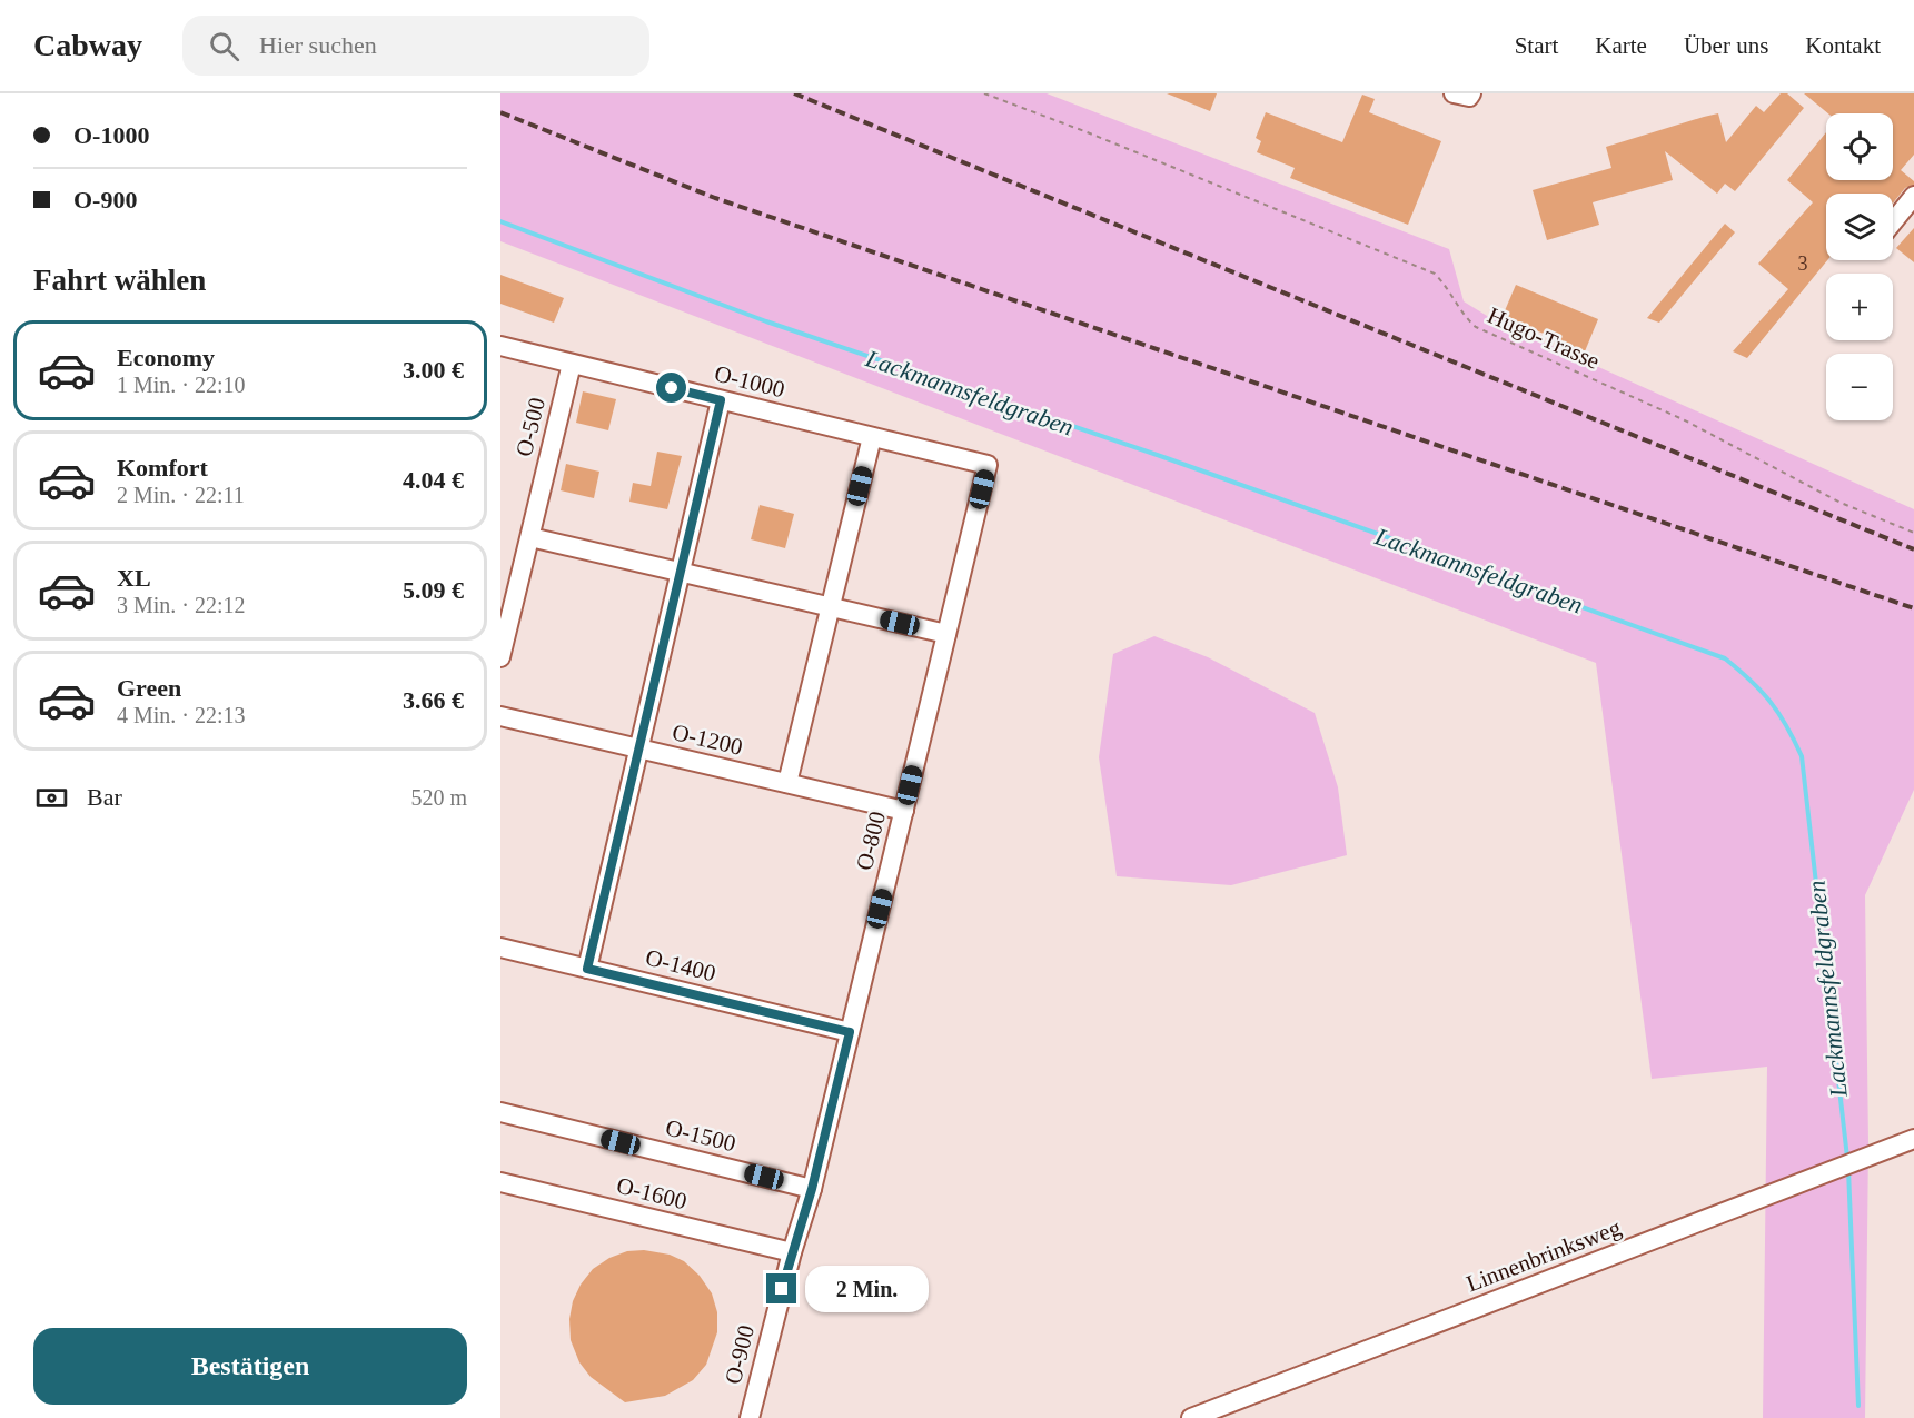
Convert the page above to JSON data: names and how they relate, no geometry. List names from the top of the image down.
{
  "streets": {
    "street": [
      "O-1000",
      "O-500",
      "O-1200",
      "O-800",
      "O-1400",
      "O-1500",
      "O-1600",
      "Linnenbrinksweg",
      "O-900"
    ],
    "path": ["Hugo-Trasse"]
  },
  "crossings": [
    ["O-1000", "O-500"],
    ["O-1000", "O-800"],
    ["O-1200", "O-800"],
    ["O-800", "O-1400"],
    ["O-800", "O-1500"],
    ["O-800", "O-900"],
    ["O-1500", "O-900"],
    ["O-1600", "O-900"]
  ],
  "water": ["Lackmannsfeldgraben"],
  "house_numbers": ["3"],
  "page": {
    "header": "Cabway",
    "search": "Hier suchen",
    "nav": [
      "Start",
      "Karte",
      "Über uns",
      "Kontakt"
    ],
    "banner": ["O-1000", "O-900"],
    "map_buttons": ["+", "−"],
    "heading": "Fahrt wählen",
    "list": [
      {
        "name": "Economy",
        "note": "1 Min. · 22:10",
        "value": "3.00 €"
      },
      {
        "name": "Komfort",
        "note": "2 Min. · 22:11",
        "value": "4.04 €"
      },
      {
        "name": "XL",
        "note": "3 Min. · 22:12",
        "value": "5.09 €"
      },
      {
        "name": "Green",
        "note": "4 Min. · 22:13",
        "value": "3.66 €"
      }
    ],
    "pay": ["Bar", "520 m"],
    "bubble": "2 Min.",
    "buttons": "Bestätigen"
  }
}
